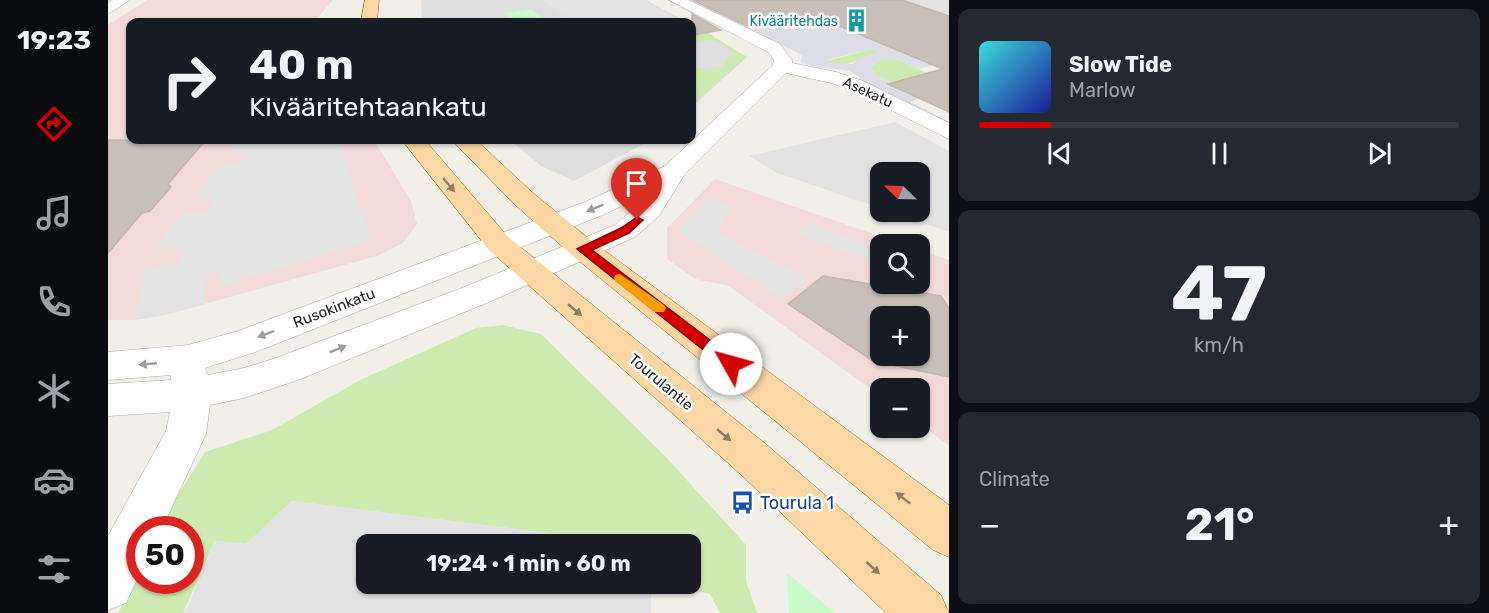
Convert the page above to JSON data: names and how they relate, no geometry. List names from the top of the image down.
{
  "streets": {
    "main road": ["Tourulantie"],
    "street": ["Asekatu", "Rusokinkatu"]
  },
  "crossings": [
    ["Rusokinkatu", "Tourulantie"]
  ],
  "places": {
    "building": ["Kivääritehdas"],
    "bus stop": ["Tourula 1"]
  },
  "north": "top left",
  "page": {
    "tabs": "19:23",
    "turn": ["40 m", "Kivääritehtaankatu"],
    "song": ["Slow Tide", "Marlow"],
    "map_buttons": ["+", "−"],
    "tile": [
      ["47", "km/h"],
      "Climate"
    ],
    "heat": ["−", "21°", "+"],
    "limit": "50",
    "trip": "19:24 · 1 min · 60 m"
  }
}
